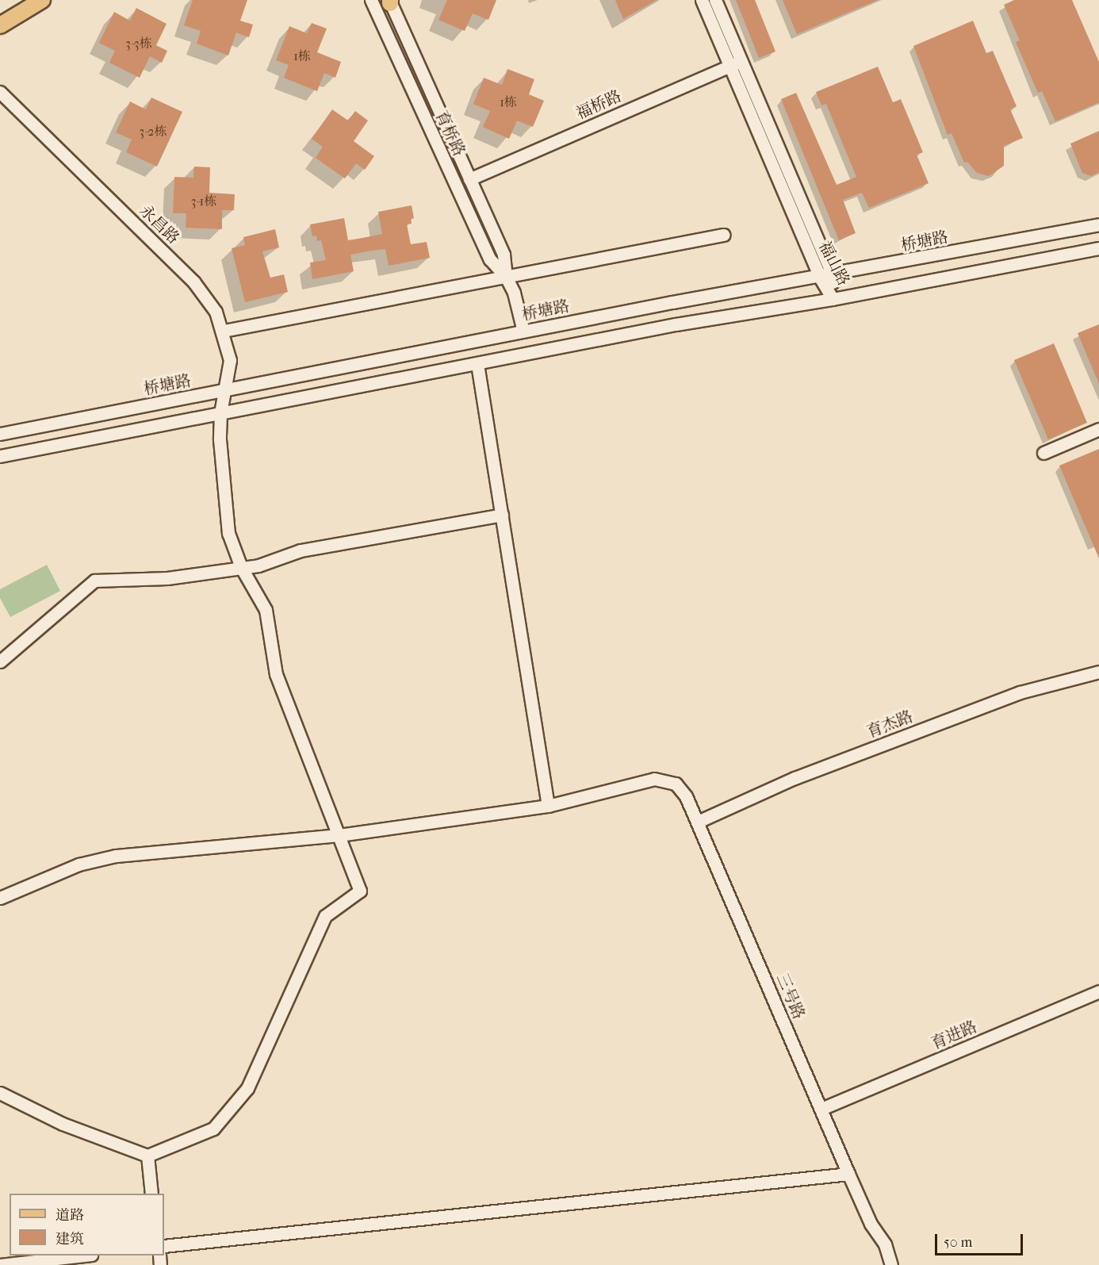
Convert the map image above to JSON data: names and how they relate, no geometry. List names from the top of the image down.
{
  "streets": {
    "street": [
      "福桥路",
      "育桥路",
      "永昌路",
      "桥塘路",
      "福山路",
      "育杰路",
      "三号路",
      "育进路"
    ]
  },
  "crossings": [
    ["福桥路", "育桥路"],
    ["福桥路", "福山路"],
    ["育桥路", "桥塘路"],
    ["永昌路", "桥塘路"],
    ["桥塘路", "福山路"],
    ["育杰路", "三号路"],
    ["三号路", "育进路"]
  ],
  "house_numbers": [
    "3-3栋",
    "1栋",
    "1栋",
    "3-2栋",
    "3-1栋"
  ],
  "legend": ["道路", "建筑"],
  "scale_bar": "50 m"
}
